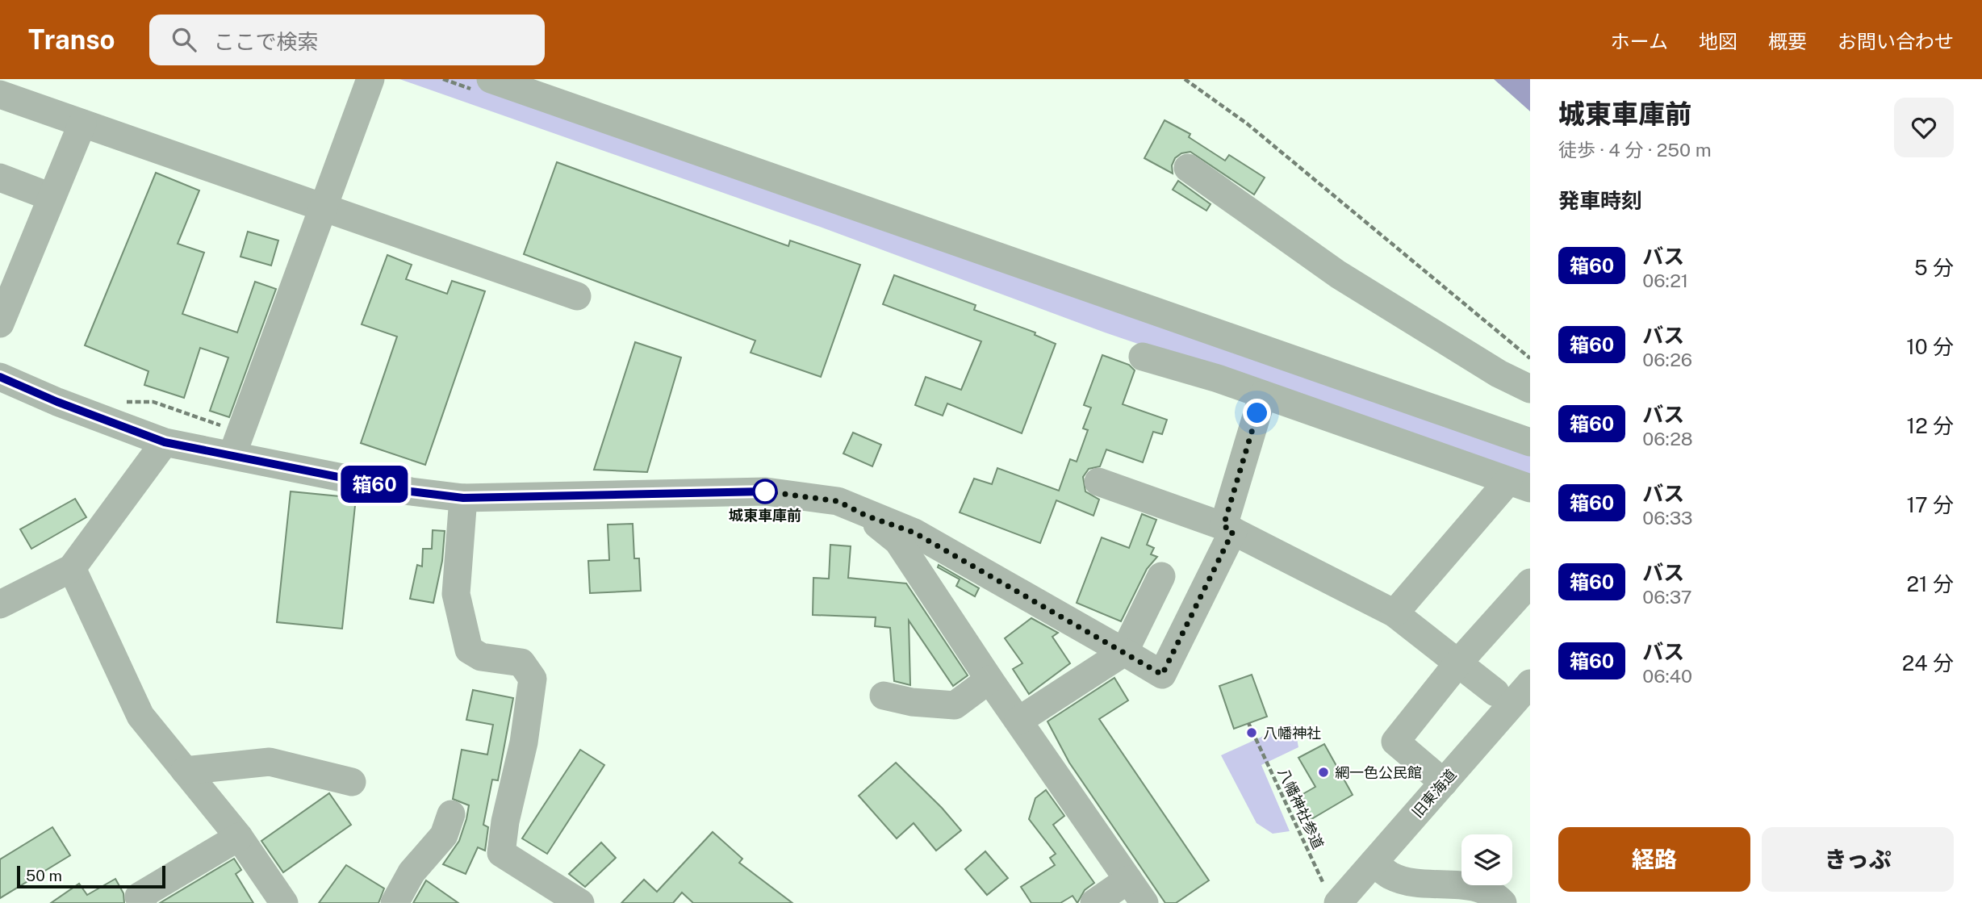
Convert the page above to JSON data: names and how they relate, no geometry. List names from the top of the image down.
{
  "streets": {
    "street": ["旧東海道"],
    "path": ["八幡神社参道"]
  },
  "crossings": [
    ["旧東海道", "八幡神社参道"]
  ],
  "places": ["城東車庫前", "八幡神社", "網一色公民館"],
  "lines": ["bus line 箱60"],
  "scale_bar": "50 m",
  "page": {
    "header": "Transo",
    "search": "ここで検索",
    "nav": [
      "ホーム",
      "地図",
      "概要",
      "お問い合わせ"
    ],
    "on_map": "箱60",
    "heading": [
      ["城東車庫前", "徒歩 · 4 分 · 250 m"],
      "発車時刻"
    ],
    "list": [
      {
        "mark": "箱60",
        "name": "バス",
        "note": "06:21",
        "value": "5 分"
      },
      {
        "mark": "箱60",
        "name": "バス",
        "note": "06:26",
        "value": "10 分"
      },
      {
        "mark": "箱60",
        "name": "バス",
        "note": "06:28",
        "value": "12 分"
      },
      {
        "mark": "箱60",
        "name": "バス",
        "note": "06:33",
        "value": "17 分"
      },
      {
        "mark": "箱60",
        "name": "バス",
        "note": "06:37",
        "value": "21 分"
      },
      {
        "mark": "箱60",
        "name": "バス",
        "note": "06:40",
        "value": "24 分"
      }
    ],
    "buttons": ["経路", "きっぷ"],
    "scale": "50 m"
  }
}
